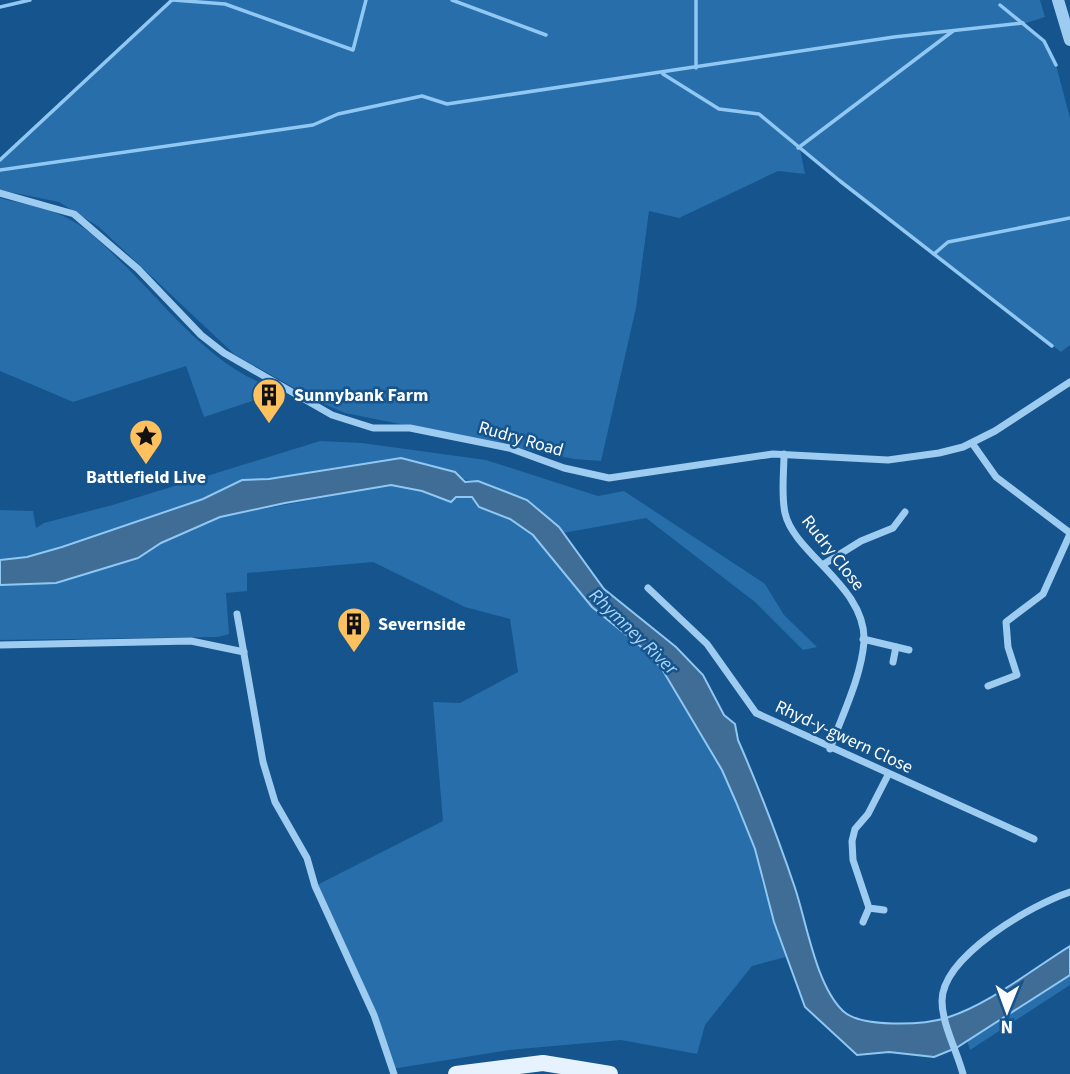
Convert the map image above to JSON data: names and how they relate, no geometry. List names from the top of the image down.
{
  "streets": {
    "street": ["Rudry Road", "Rudry Close", "Rhyd-y-gwern Close"]
  },
  "crossings": [
    ["Rudry Road", "Rudry Close"],
    ["Rudry Close", "Rhyd-y-gwern Close"]
  ],
  "water": ["Rhymney River"],
  "places": {
    "building": ["Sunnybank Farm", "Severnside"],
    "place": ["Battlefield Live"]
  },
  "north": "bottom"
}
